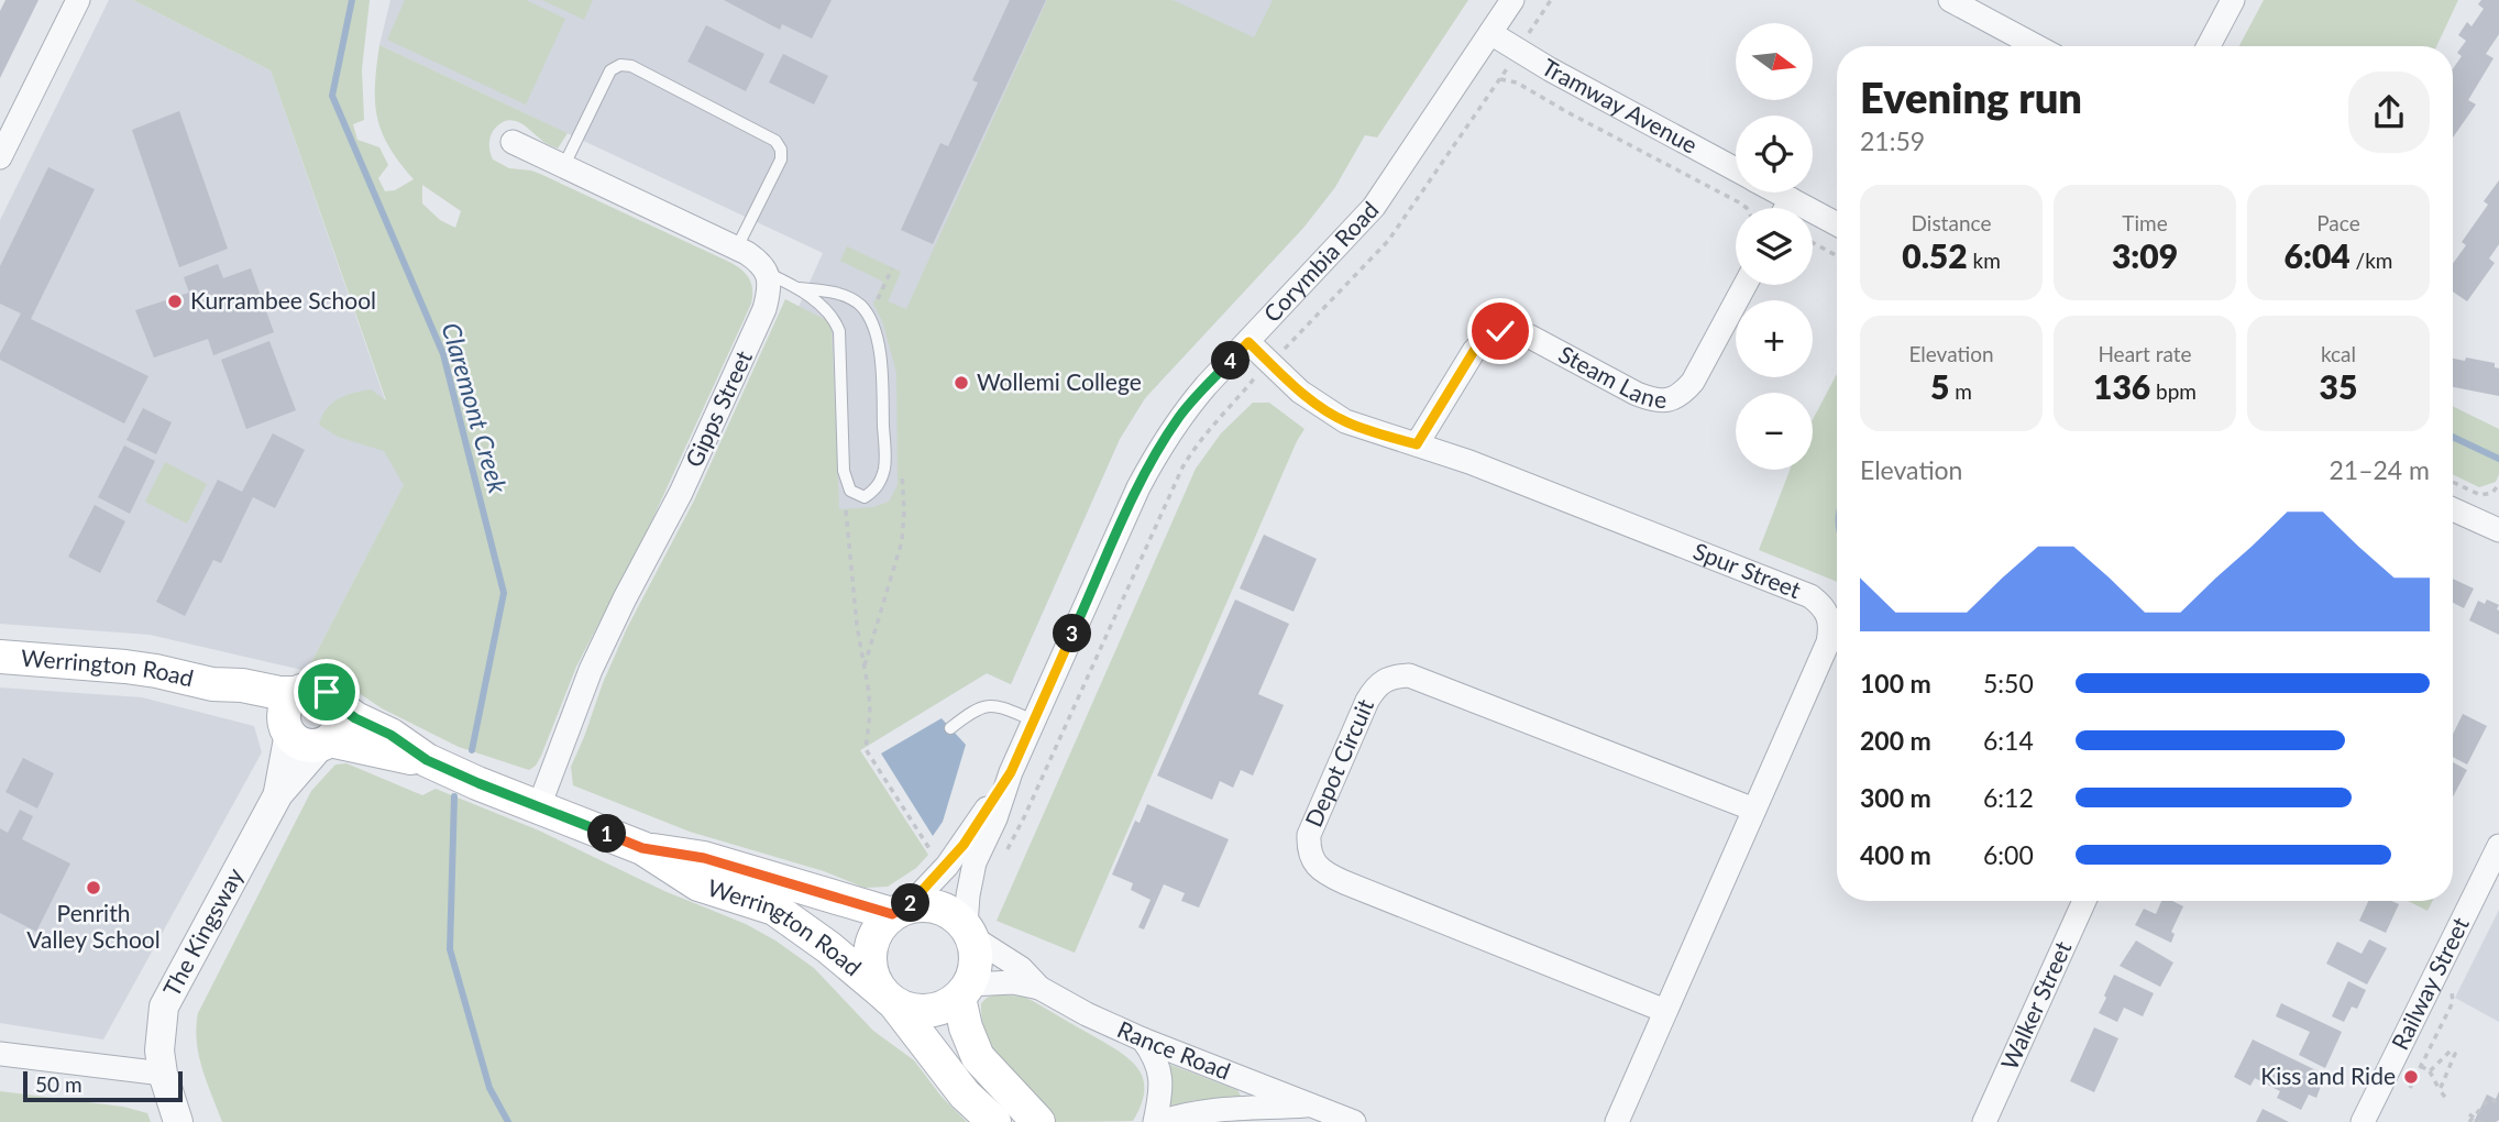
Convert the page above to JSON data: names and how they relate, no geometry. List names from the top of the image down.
{
  "streets": {
    "main road": ["Werrington Road"],
    "street": [
      "Tramway Avenue",
      "Corymbia Road",
      "Steam Lane",
      "Gipps Street",
      "Spur Street",
      "Depot Circuit",
      "The Kingsway",
      "Railway Street",
      "Walker Street",
      "Rance Road"
    ]
  },
  "crossings": [
    ["Tramway Avenue", "Corymbia Road"],
    ["Corymbia Road", "Spur Street"],
    ["Corymbia Road", "Werrington Road"],
    ["Corymbia Road", "Rance Road"],
    ["Steam Lane", "Spur Street"],
    ["Gipps Street", "Werrington Road"],
    ["Spur Street", "Depot Circuit"],
    ["Werrington Road", "The Kingsway"],
    ["Werrington Road", "Rance Road"]
  ],
  "water": ["Claremont Creek"],
  "places": [
    "Kurrambee School",
    "Wollemi College",
    "Penrith Valley School",
    "Kiss and Ride"
  ],
  "scale_bar": "50 m",
  "north": "right",
  "page": {
    "map_buttons": ["+", "−"],
    "heading": ["Evening run", "21:59"],
    "stats": [
      ["Distance", "0.52 km"],
      ["Time", "3:09"],
      ["Pace", "6:04 /km"],
      ["Elevation", "5 m"],
      ["Heart rate", "136 bpm"],
      ["kcal", "35"]
    ],
    "pins": [
      "4",
      "3",
      "1",
      "2"
    ],
    "chart": ["Elevation", "21–24 m"],
    "list": [
      {
        "name": "100 m",
        "note": "5:50"
      },
      {
        "name": "200 m",
        "note": "6:14"
      },
      {
        "name": "300 m",
        "note": "6:12"
      },
      {
        "name": "400 m",
        "note": "6:00"
      }
    ],
    "scale": "50 m"
  }
}
